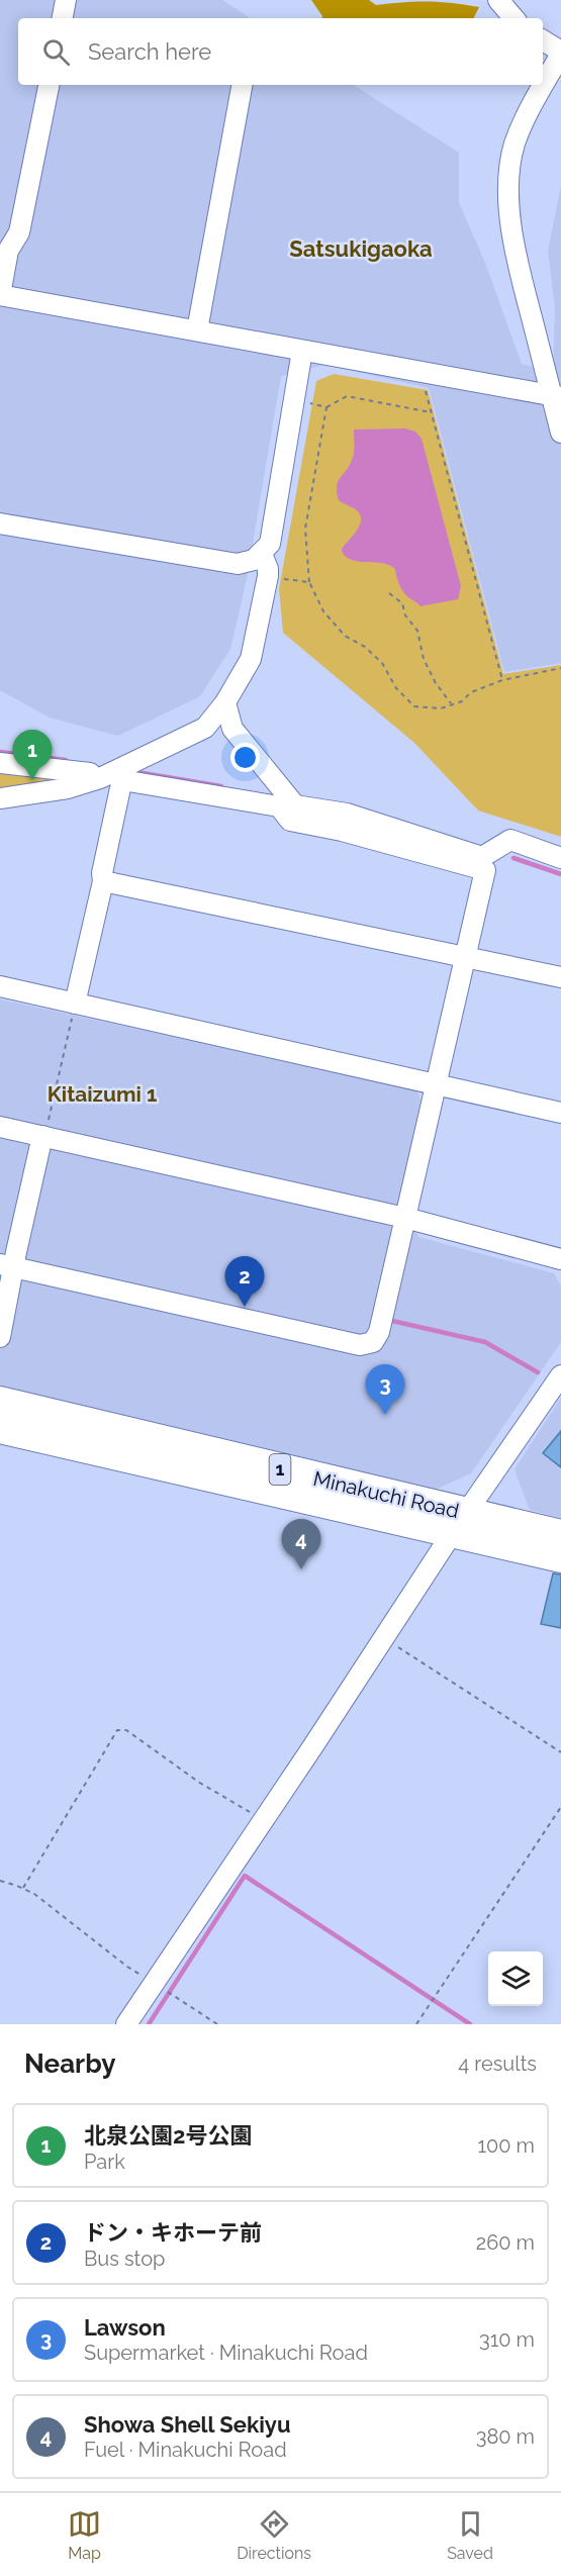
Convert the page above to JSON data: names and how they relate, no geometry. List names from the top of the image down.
{
  "streets": {
    "highway": ["1", "Minakuchi Road"]
  },
  "districts": ["Satsukigaoka", "Kitaizumi 1"],
  "page": {
    "search": "Search here",
    "pins": [
      "1",
      "2",
      "3",
      "4"
    ],
    "heading": ["Nearby", "4 results"],
    "list": [
      {
        "mark": "1",
        "name": "北泉公園2号公園",
        "note": "Park",
        "value": "100 m"
      },
      {
        "mark": "2",
        "name": "ドン・キホーテ前",
        "note": "Bus stop",
        "value": "260 m"
      },
      {
        "mark": "3",
        "name": "Lawson",
        "note": "Supermarket · Minakuchi Road",
        "value": "310 m"
      },
      {
        "mark": "4",
        "name": "Showa Shell Sekiyu",
        "note": "Fuel · Minakuchi Road",
        "value": "380 m"
      }
    ],
    "nav": ["Map", "Directions", "Saved"]
  }
}
